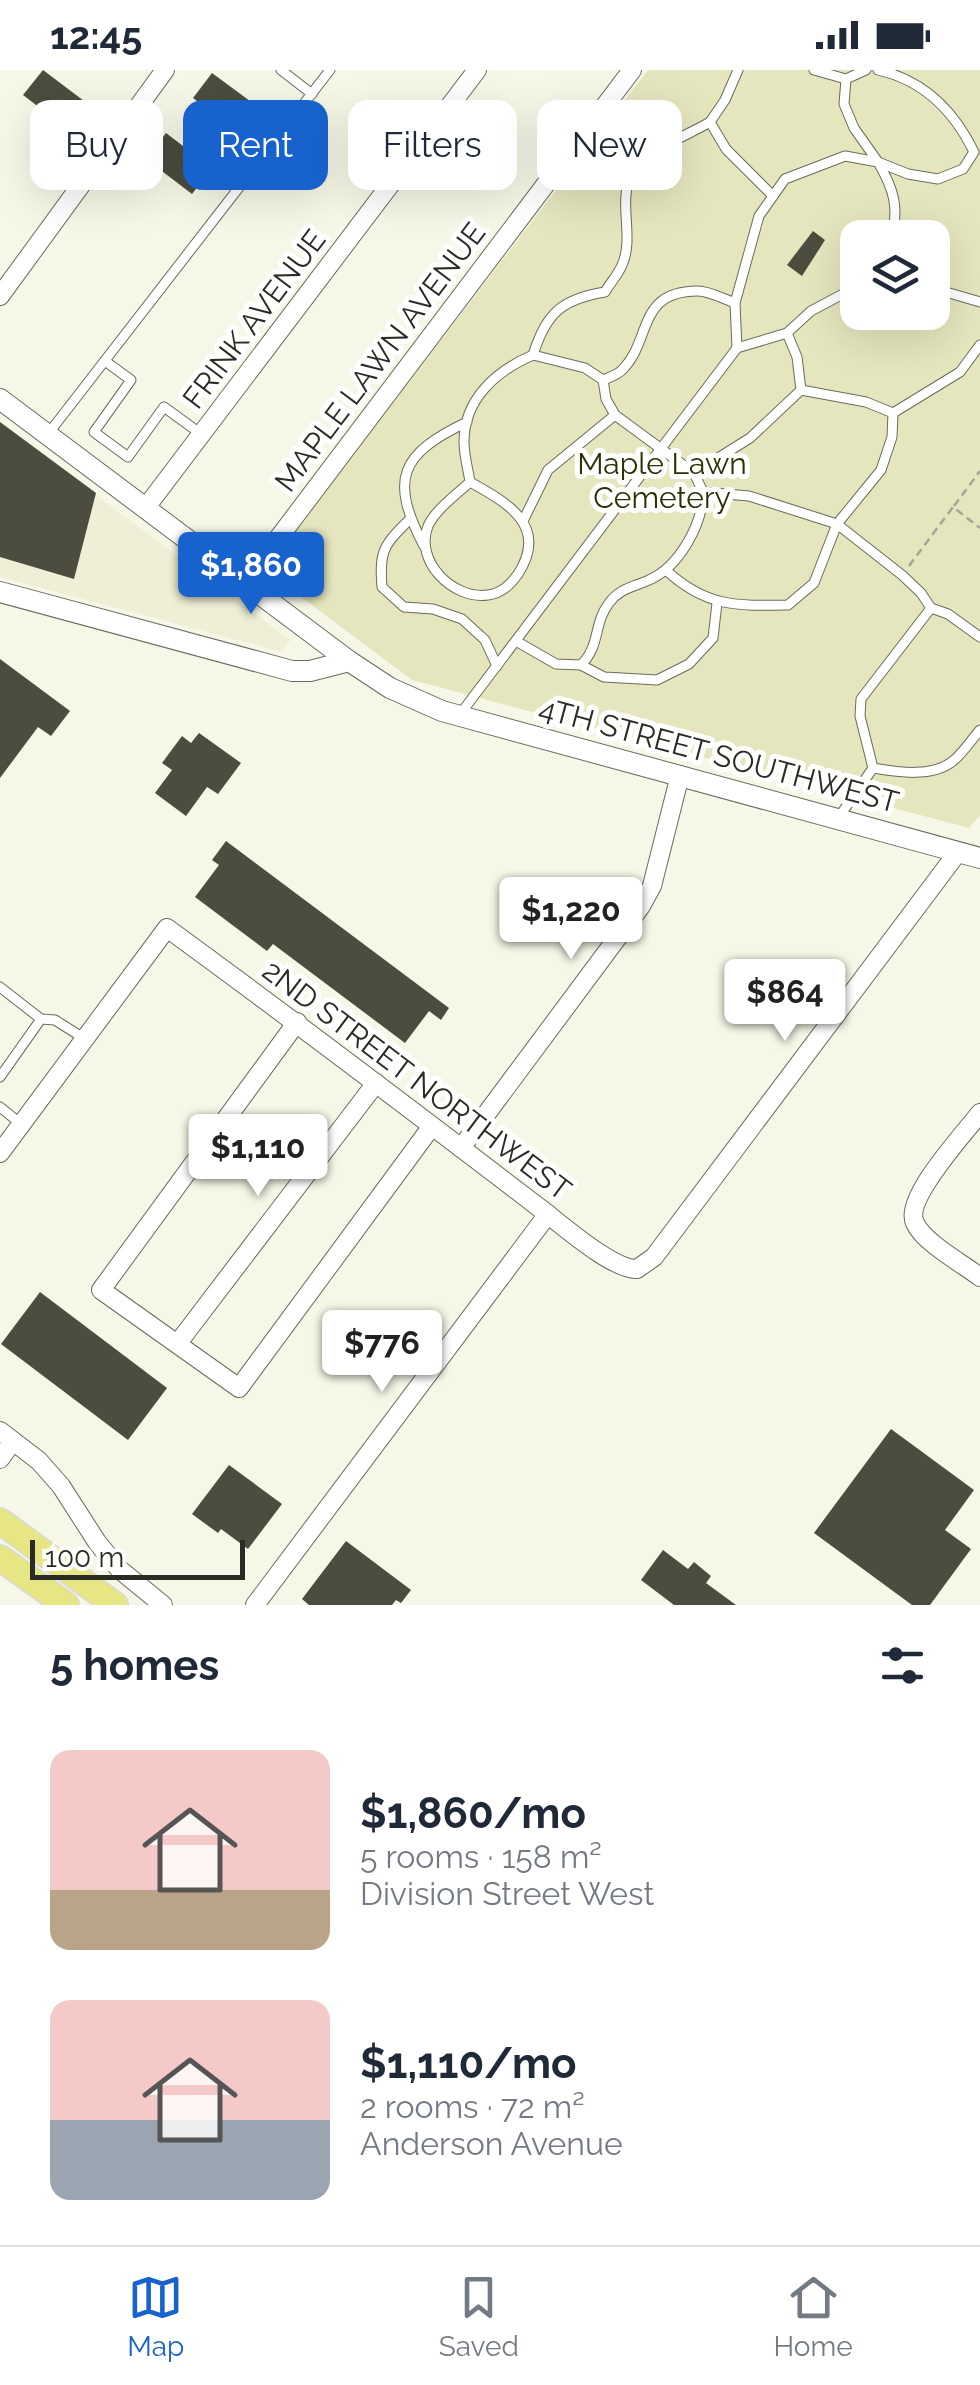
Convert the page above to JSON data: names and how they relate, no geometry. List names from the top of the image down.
{
  "streets": {
    "street": [
      "FRINK AVENUE",
      "MAPLE LAWN AVENUE",
      "4TH STREET SOUTHWEST",
      "2ND STREET NORTHWEST"
    ]
  },
  "crossings": [
    ["FRINK AVENUE", "4TH STREET SOUTHWEST"],
    ["MAPLE LAWN AVENUE", "4TH STREET SOUTHWEST"],
    ["4TH STREET SOUTHWEST", "2ND STREET NORTHWEST"]
  ],
  "parks": ["Maple Lawn Cemetery"],
  "scale_bar": "100 m",
  "page": {
    "status": "12:45",
    "chip": [
      "Buy",
      "Rent",
      "Filters",
      "New"
    ],
    "price": [
      "$1,860",
      "$1,220",
      "$864",
      "$1,110",
      "$776"
    ],
    "scale": "100 m",
    "heading": "5 homes",
    "list": [
      {
        "name": "$1,860/mo",
        "note": "5 rooms · 158 m² · Division Street West"
      },
      {
        "name": "$1,110/mo",
        "note": "2 rooms · 72 m² · Anderson Avenue"
      }
    ],
    "tabs": ["Map", "Saved", "Home"]
  }
}
